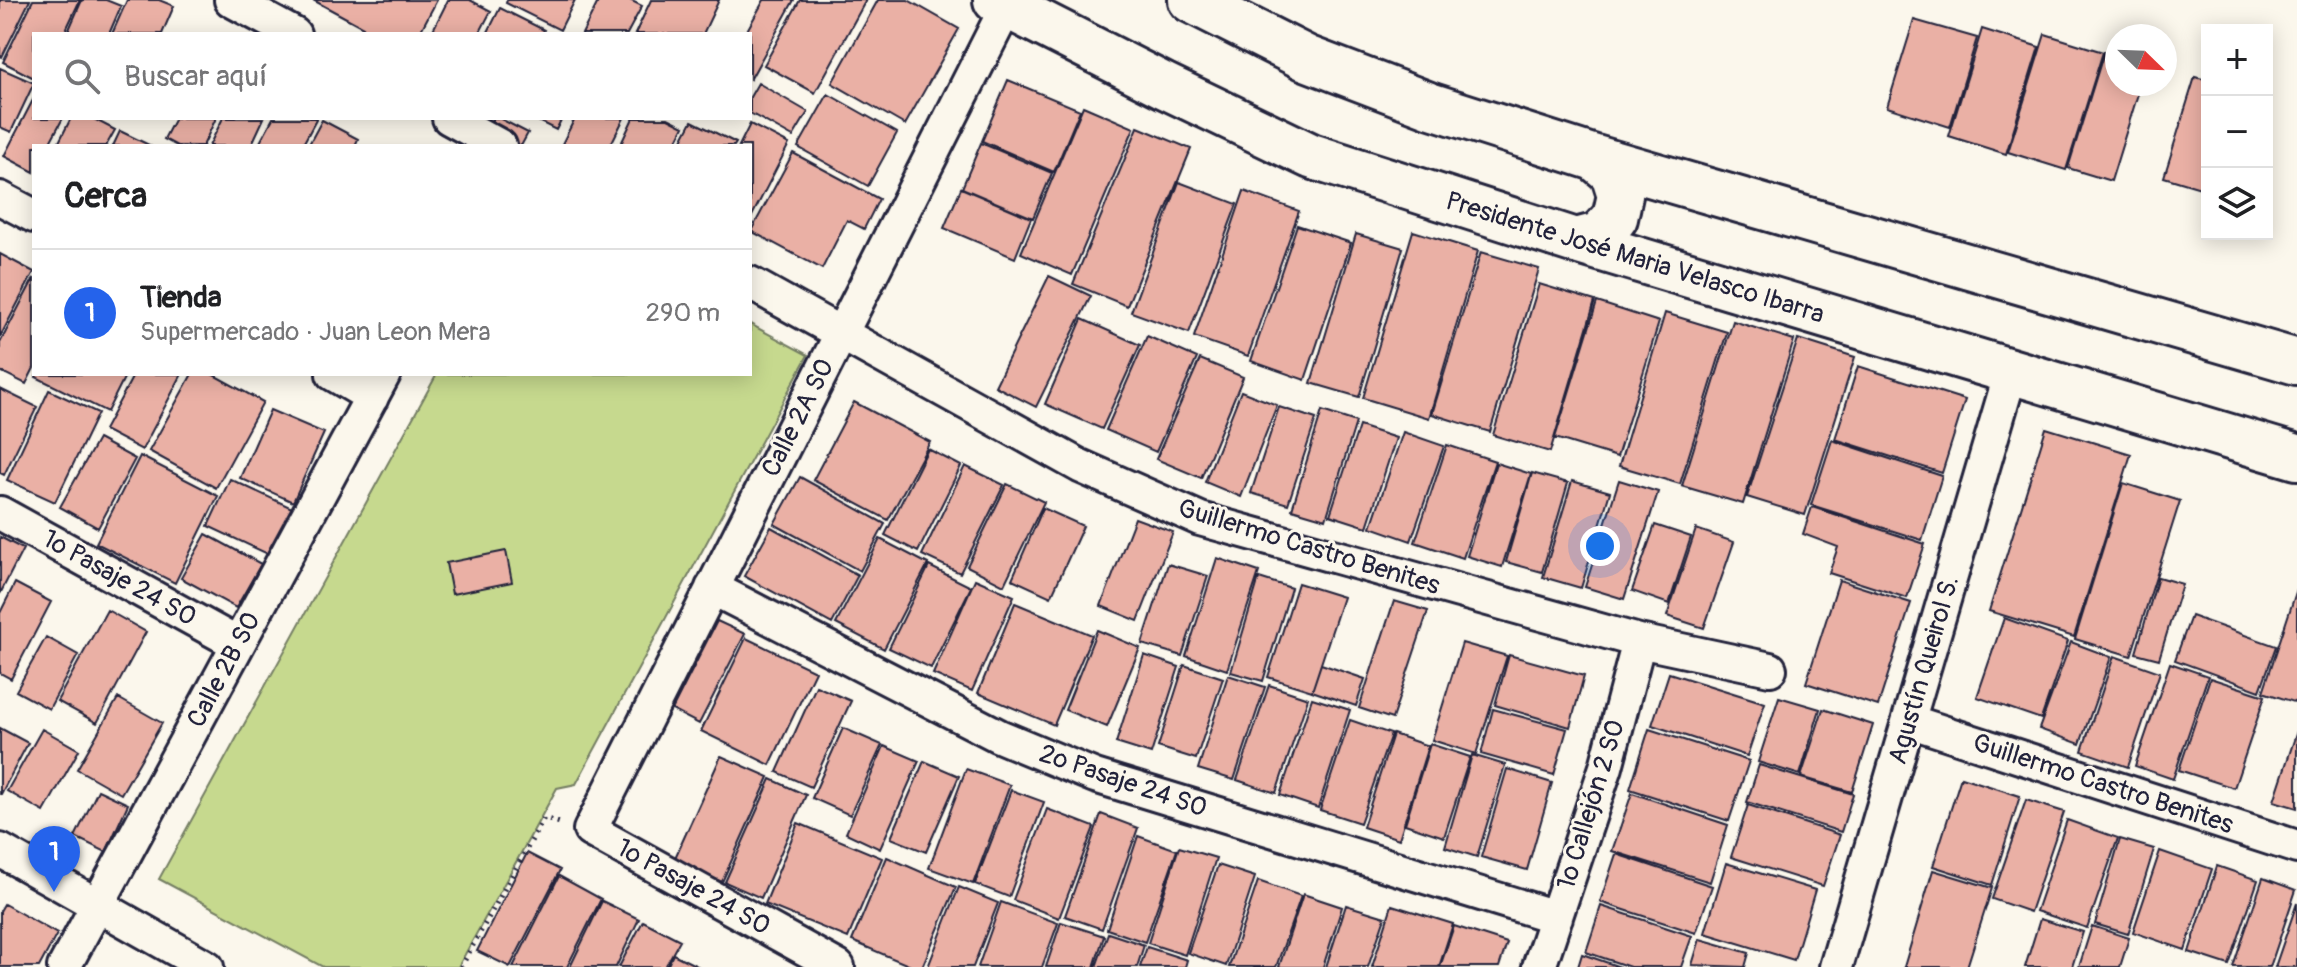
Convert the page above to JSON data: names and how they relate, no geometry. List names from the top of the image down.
{
  "streets": {
    "main road": ["Presidente José Maria Velasco Ibarra"],
    "street": [
      "Calle 2A SO",
      "Guillermo Castro Benites",
      "1º Pasaje 24 SO",
      "Calle 2B SO",
      "Agustín Queirol S.",
      "2º Pasaje 24 SO",
      "1º Callejón 2 SO"
    ]
  },
  "crossings": [
    ["Presidente José Maria Velasco Ibarra", "Calle 2A SO"],
    ["Presidente José Maria Velasco Ibarra", "Agustín Queirol S."],
    ["Calle 2A SO", "Guillermo Castro Benites"],
    ["Calle 2A SO", "1º Pasaje 24 SO"],
    ["Calle 2A SO", "2º Pasaje 24 SO"],
    ["Guillermo Castro Benites", "Agustín Queirol S."],
    ["Guillermo Castro Benites", "1º Callejón 2 SO"],
    ["1º Pasaje 24 SO", "Calle 2B SO"],
    ["2º Pasaje 24 SO", "1º Callejón 2 SO"]
  ],
  "north": "bottom right",
  "page": {
    "map_buttons": ["+", "−"],
    "search": "Buscar aquí",
    "heading": "Cerca",
    "list": [
      {
        "mark": "1",
        "name": "Tienda",
        "note": "Supermercado · Juan Leon Mera",
        "value": "290 m"
      }
    ],
    "pins": "1"
  }
}
